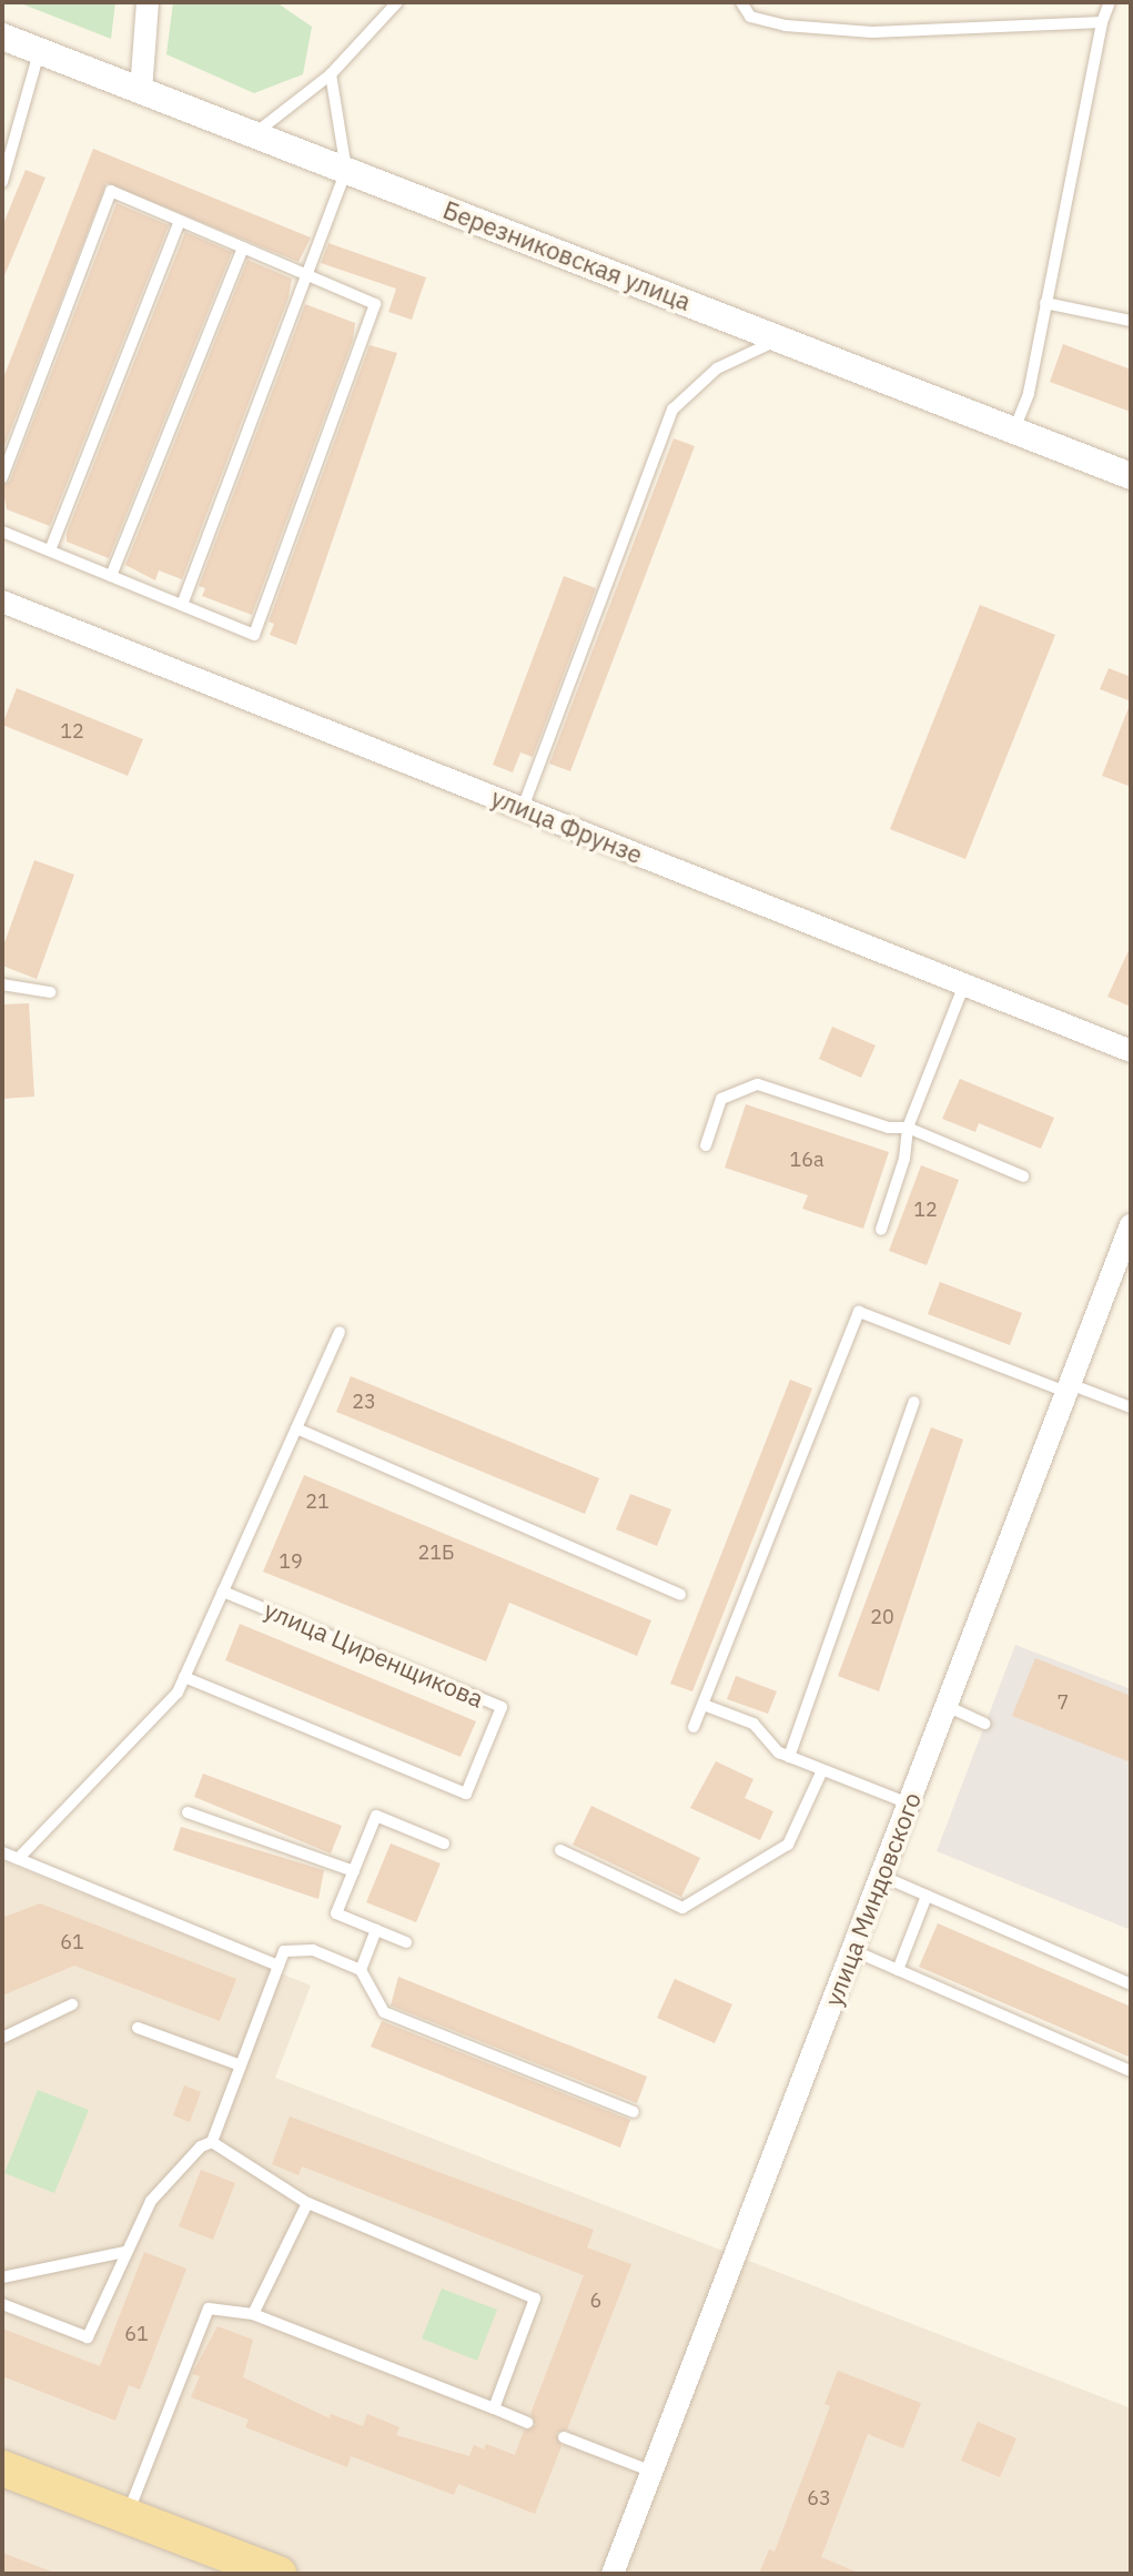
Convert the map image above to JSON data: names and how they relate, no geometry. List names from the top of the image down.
{
  "streets": {
    "street": ["Березниковская улица", "улица Фрунзе", "улица Миндовского"],
    "lane": ["улица Циренщикова"]
  },
  "house_numbers": [
    "12",
    "16а",
    "12",
    "23",
    "21",
    "21Б",
    "19",
    "20",
    "7",
    "61",
    "6",
    "61",
    "63"
  ]
}
